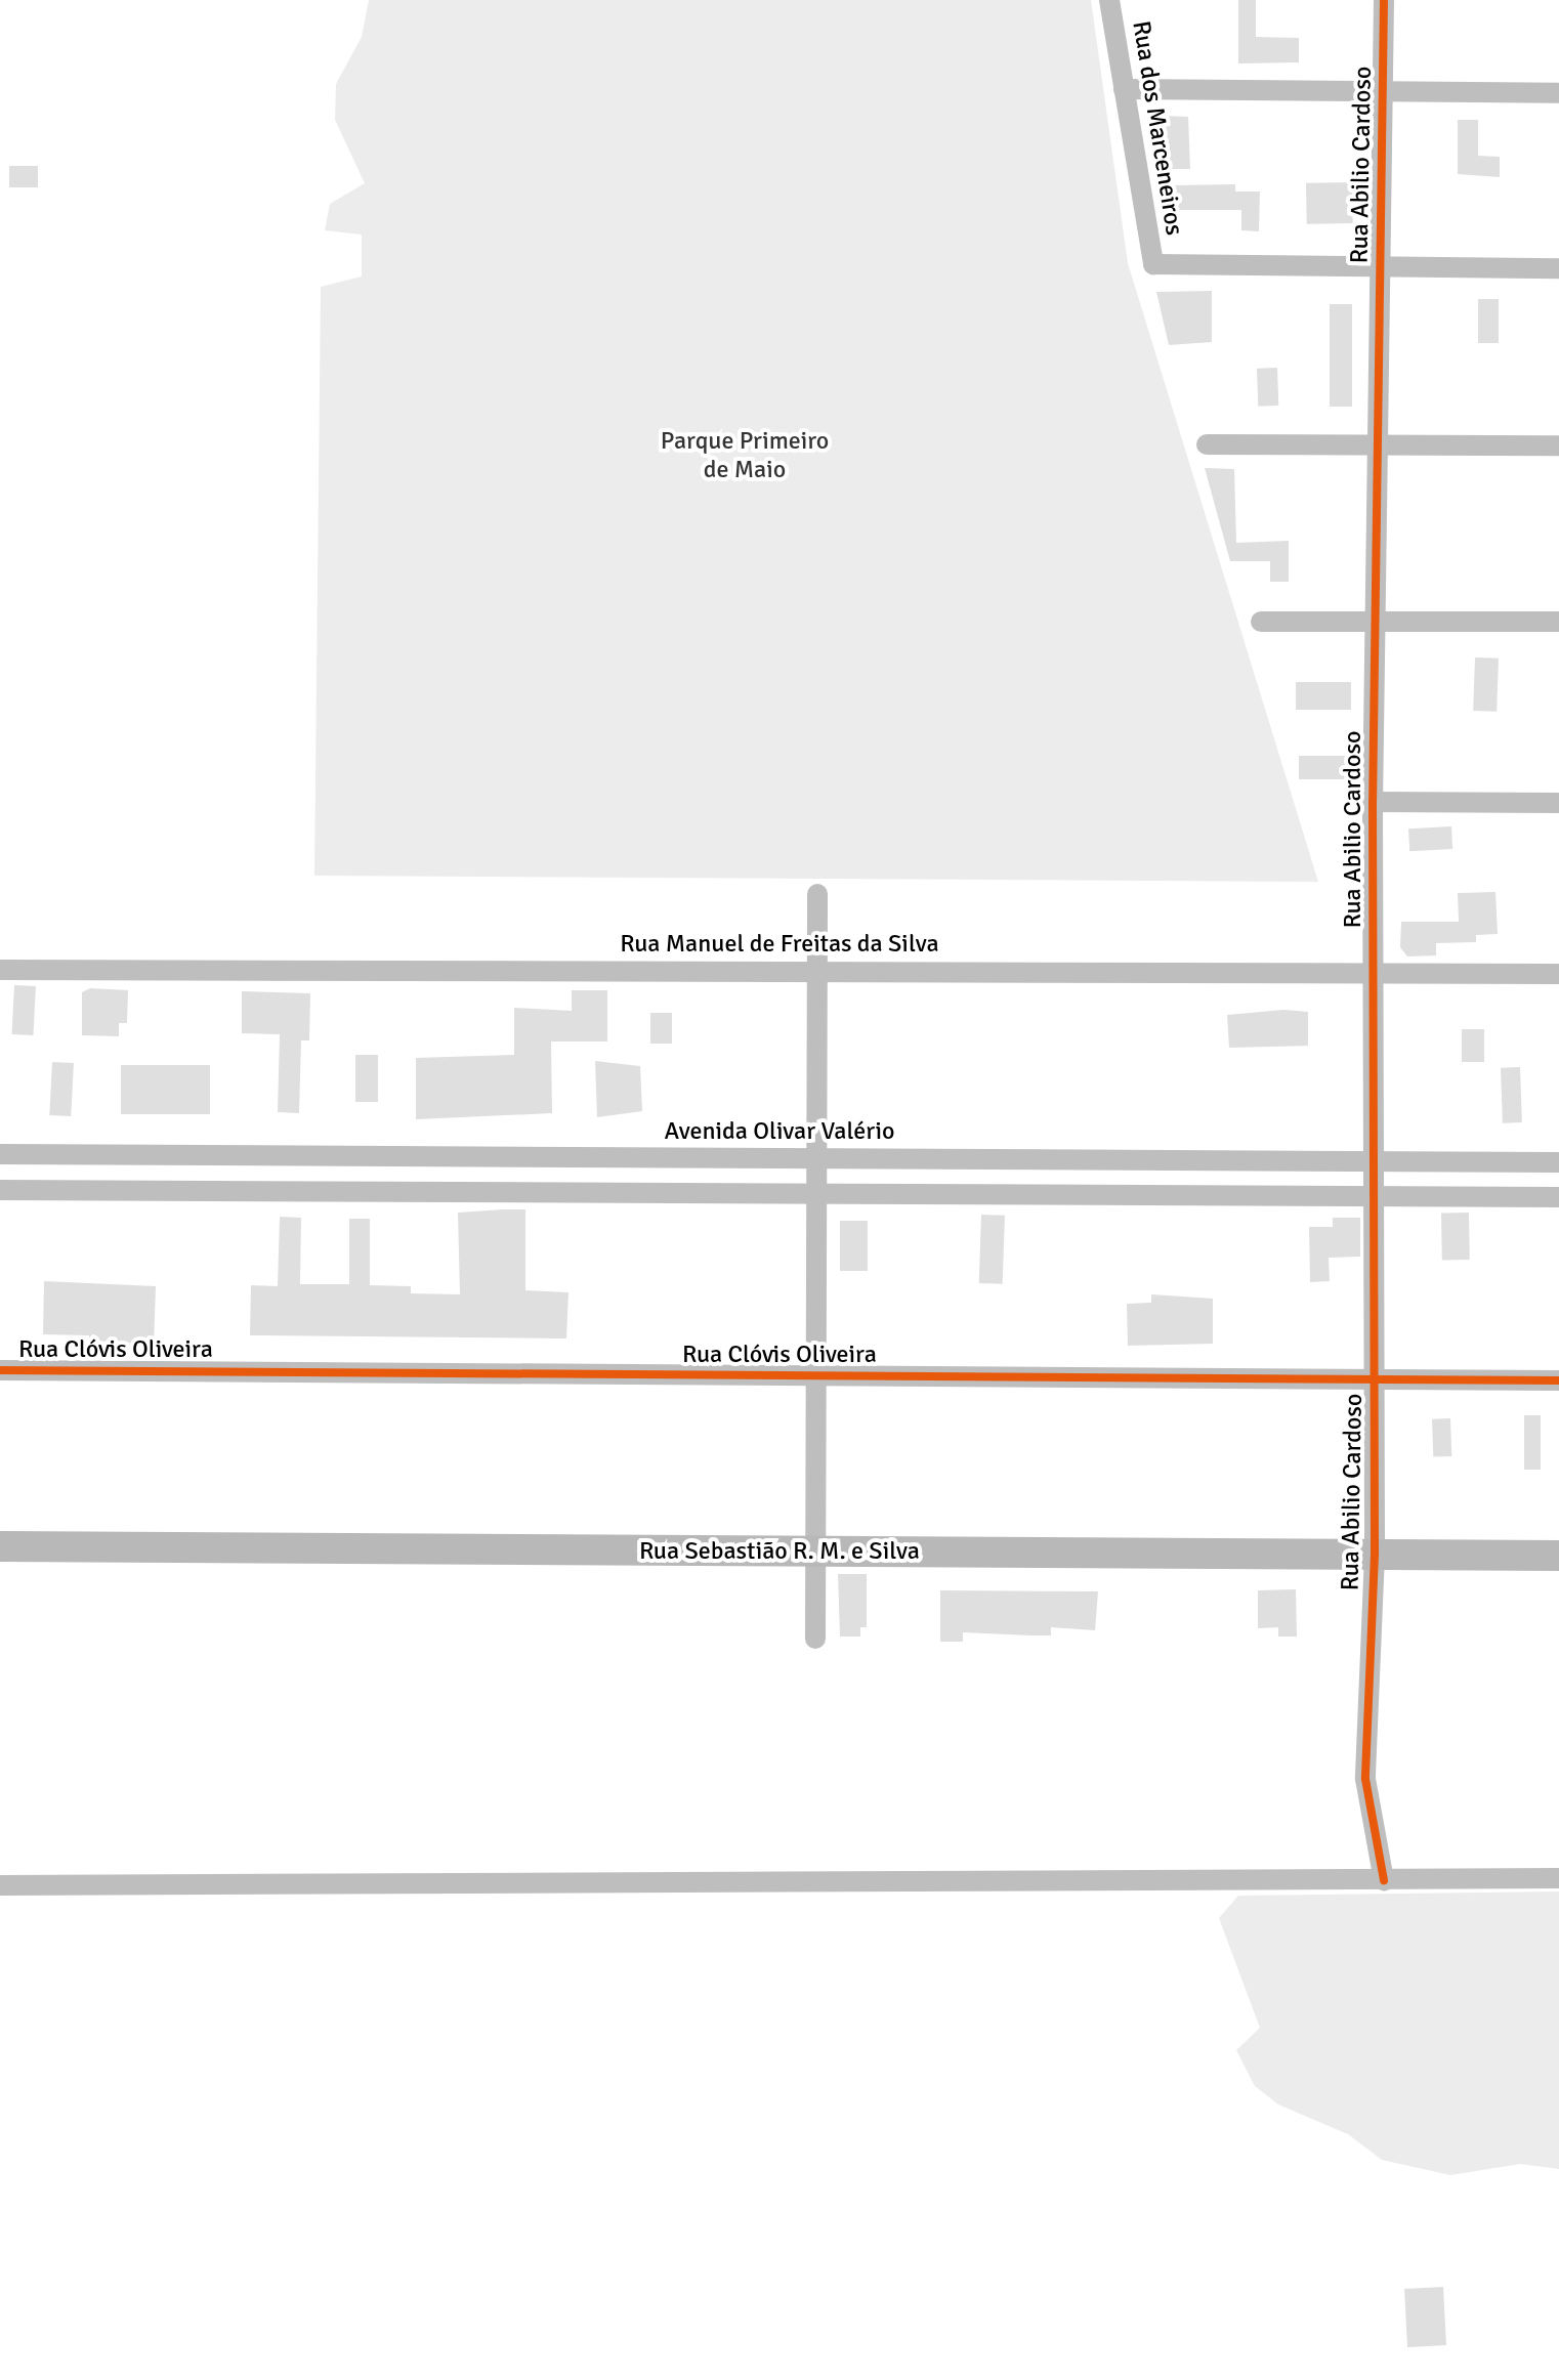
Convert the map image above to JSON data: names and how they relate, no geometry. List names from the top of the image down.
{
  "streets": {
    "street": [
      "Rua dos Marceneiros",
      "Rua Abilio Cardoso",
      "Rua Manuel de Freitas da Silva",
      "Avenida Olivar Valério",
      "Rua Clóvis Oliveira",
      "Rua Sebastião R. M. e Silva"
    ]
  },
  "crossings": [
    ["Rua dos Marceneiros", "Rua Abilio Cardoso"],
    ["Rua Abilio Cardoso", "Rua Manuel de Freitas da Silva"],
    ["Rua Abilio Cardoso", "Avenida Olivar Valério"],
    ["Rua Abilio Cardoso", "Rua Clóvis Oliveira"],
    ["Rua Abilio Cardoso", "Rua Sebastião R. M. e Silva"]
  ],
  "parks": ["Parque Primeiro de Maio"]
}
